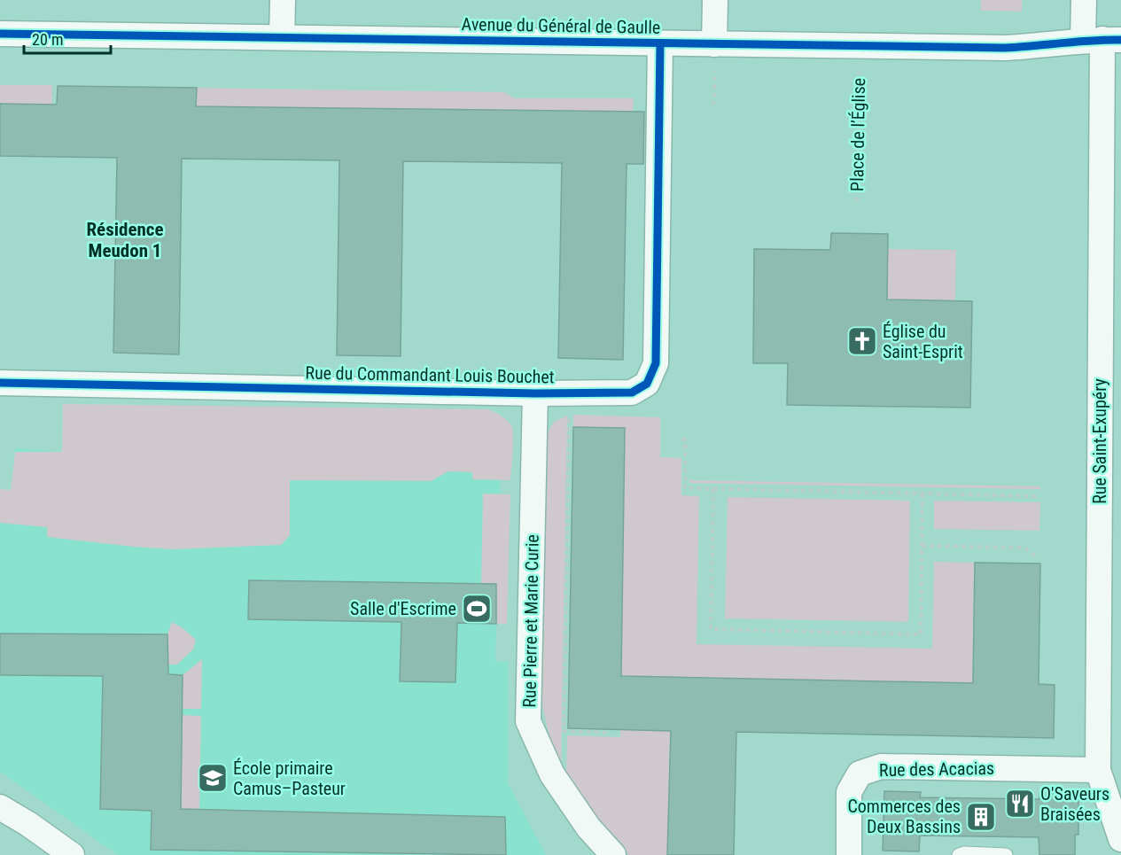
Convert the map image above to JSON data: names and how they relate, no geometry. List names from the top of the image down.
{
  "streets": {
    "street": [
      "Avenue du Général de Gaulle",
      "Rue du Commandant Louis Bouchet",
      "Rue Saint-Exupéry",
      "Rue Pierre et Marie Curie",
      "Rue des Acacias"
    ],
    "path": ["Place de l’Église"]
  },
  "crossings": [
    ["Avenue du Général de Gaulle", "Rue du Commandant Louis Bouchet"],
    ["Avenue du Général de Gaulle", "Rue Saint-Exupéry"],
    ["Rue du Commandant Louis Bouchet", "Rue Pierre et Marie Curie"],
    ["Rue Saint-Exupéry", "Rue des Acacias"]
  ],
  "districts": ["Résidence Meudon 1"],
  "places": {
    "church": ["Église du Saint-Esprit"],
    "sports": ["Salle d'Escrime"],
    "school or university": ["École primaire Camus–Pasteur"],
    "restaurant": ["O'Saveurs Braisées"],
    "building": ["Commerces des Deux Bassins"]
  },
  "scale_bar": "20 m"
}
